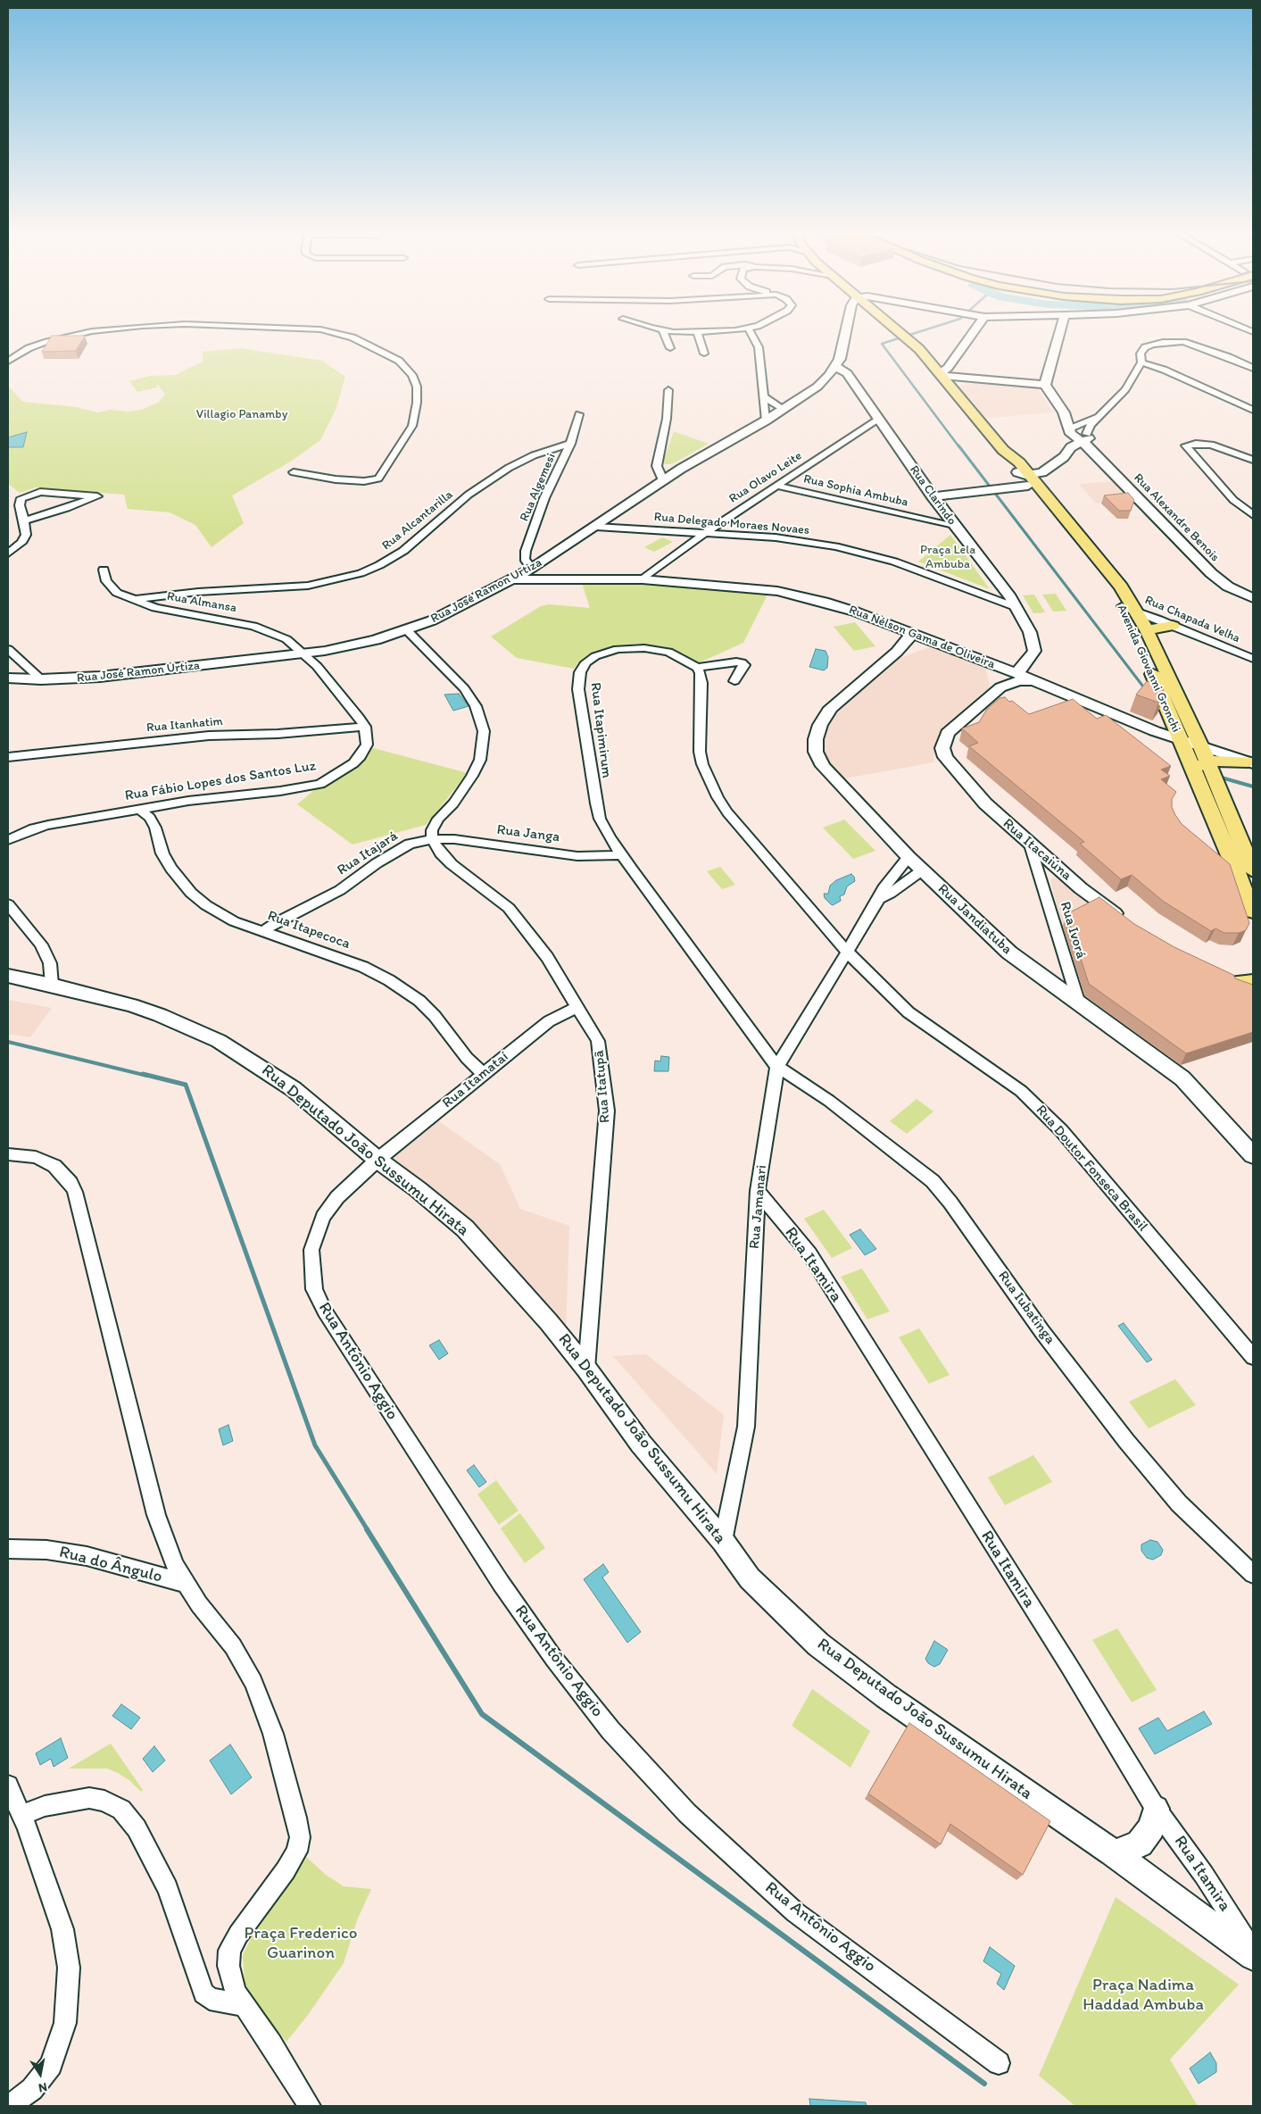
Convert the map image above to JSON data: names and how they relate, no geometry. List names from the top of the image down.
{
  "streets": {
    "main road": ["Avenida Giovanni Gronchi"],
    "street": [
      "Rua Olavo Leite",
      "Rua Algemesi",
      "Rua Sophia Ambuba",
      "Rua Clarindo",
      "Rua Alexandre Benois",
      "Rua Alcantarilla",
      "Rua Delegado Moraes Novaes",
      "Rua José Ramon Urtiza",
      "Rua Almansa",
      "Rua Chapada Velha",
      "Rua Nélson Gama de Oliveira",
      "Rua Itanhatim",
      "Rua Itapimirum",
      "Rua Fábio Lopes dos Santos Luz",
      "Rua Janga",
      "Rua Itacaiúna",
      "Rua Itajará",
      "Rua Jandiatuba",
      "Rua Itapecoca",
      "Rua Ivorá",
      "Rua Itamataí",
      "Rua Itatupã",
      "Rua Deputado João Sussumu Hirata",
      "Rua Doutor Fonseca Brasil",
      "Rua Jamanari",
      "Rua Itamira",
      "Rua Iubatinga",
      "Rua Antônio Aggio",
      "Rua do Ângulo"
    ]
  },
  "crossings": [
    ["Rua Olavo Leite", "Rua Sophia Ambuba"],
    ["Rua Olavo Leite", "Rua Clarindo"],
    ["Rua Olavo Leite", "Rua Delegado Moraes Novaes"],
    ["Rua Olavo Leite", "Rua Nélson Gama de Oliveira"],
    ["Rua Algemesi", "Rua Alcantarilla"],
    ["Rua Algemesi", "Rua José Ramon Urtiza"],
    ["Rua Algemesi", "Rua Nélson Gama de Oliveira"],
    ["Rua Sophia Ambuba", "Rua Clarindo"],
    ["Rua Clarindo", "Rua Delegado Moraes Novaes"],
    ["Rua Clarindo", "Rua José Ramon Urtiza"],
    ["Rua Clarindo", "Rua Nélson Gama de Oliveira"],
    ["Rua Alcantarilla", "Rua Almansa"],
    ["Rua Delegado Moraes Novaes", "Rua José Ramon Urtiza"],
    ["Rua José Ramon Urtiza", "Rua Almansa"],
    ["Rua José Ramon Urtiza", "Rua Nélson Gama de Oliveira"],
    ["Rua Chapada Velha", "Avenida Giovanni Gronchi"],
    ["Rua Nélson Gama de Oliveira", "Avenida Giovanni Gronchi"],
    ["Rua Nélson Gama de Oliveira", "Rua Itacaiúna"],
    ["Rua Nélson Gama de Oliveira", "Rua Jandiatuba"],
    ["Rua Itanhatim", "Rua Fábio Lopes dos Santos Luz"],
    ["Rua Itapimirum", "Rua Janga"],
    ["Rua Itapimirum", "Rua Jamanari"],
    ["Rua Itapimirum", "Rua Iubatinga"],
    ["Rua Fábio Lopes dos Santos Luz", "Rua Itapecoca"],
    ["Rua Janga", "Rua Itajará"],
    ["Rua Janga", "Rua Itatupã"],
    ["Rua Itacaiúna", "Rua Ivorá"],
    ["Rua Itajará", "Rua Itapecoca"],
    ["Rua Itajará", "Rua Itatupã"],
    ["Rua Jandiatuba", "Rua Ivorá"],
    ["Rua Jandiatuba", "Rua Jamanari"],
    ["Rua Itapecoca", "Rua Itamataí"],
    ["Rua Itamataí", "Rua Itatupã"],
    ["Rua Itamataí", "Rua Deputado João Sussumu Hirata"],
    ["Rua Itamataí", "Rua Antônio Aggio"],
    ["Rua Itatupã", "Rua Deputado João Sussumu Hirata"],
    ["Rua Deputado João Sussumu Hirata", "Rua Jamanari"],
    ["Rua Deputado João Sussumu Hirata", "Rua Antônio Aggio"],
    ["Rua Doutor Fonseca Brasil", "Rua Jamanari"],
    ["Rua Jamanari", "Rua Itamira"],
    ["Rua Jamanari", "Rua Iubatinga"]
  ],
  "parks": [
    "Villagio Panamby",
    "Praça Lela Ambuba",
    "Praça Frederico Guarinon",
    "Praça Nadima Haddad Ambuba"
  ],
  "north": "bottom"
}
